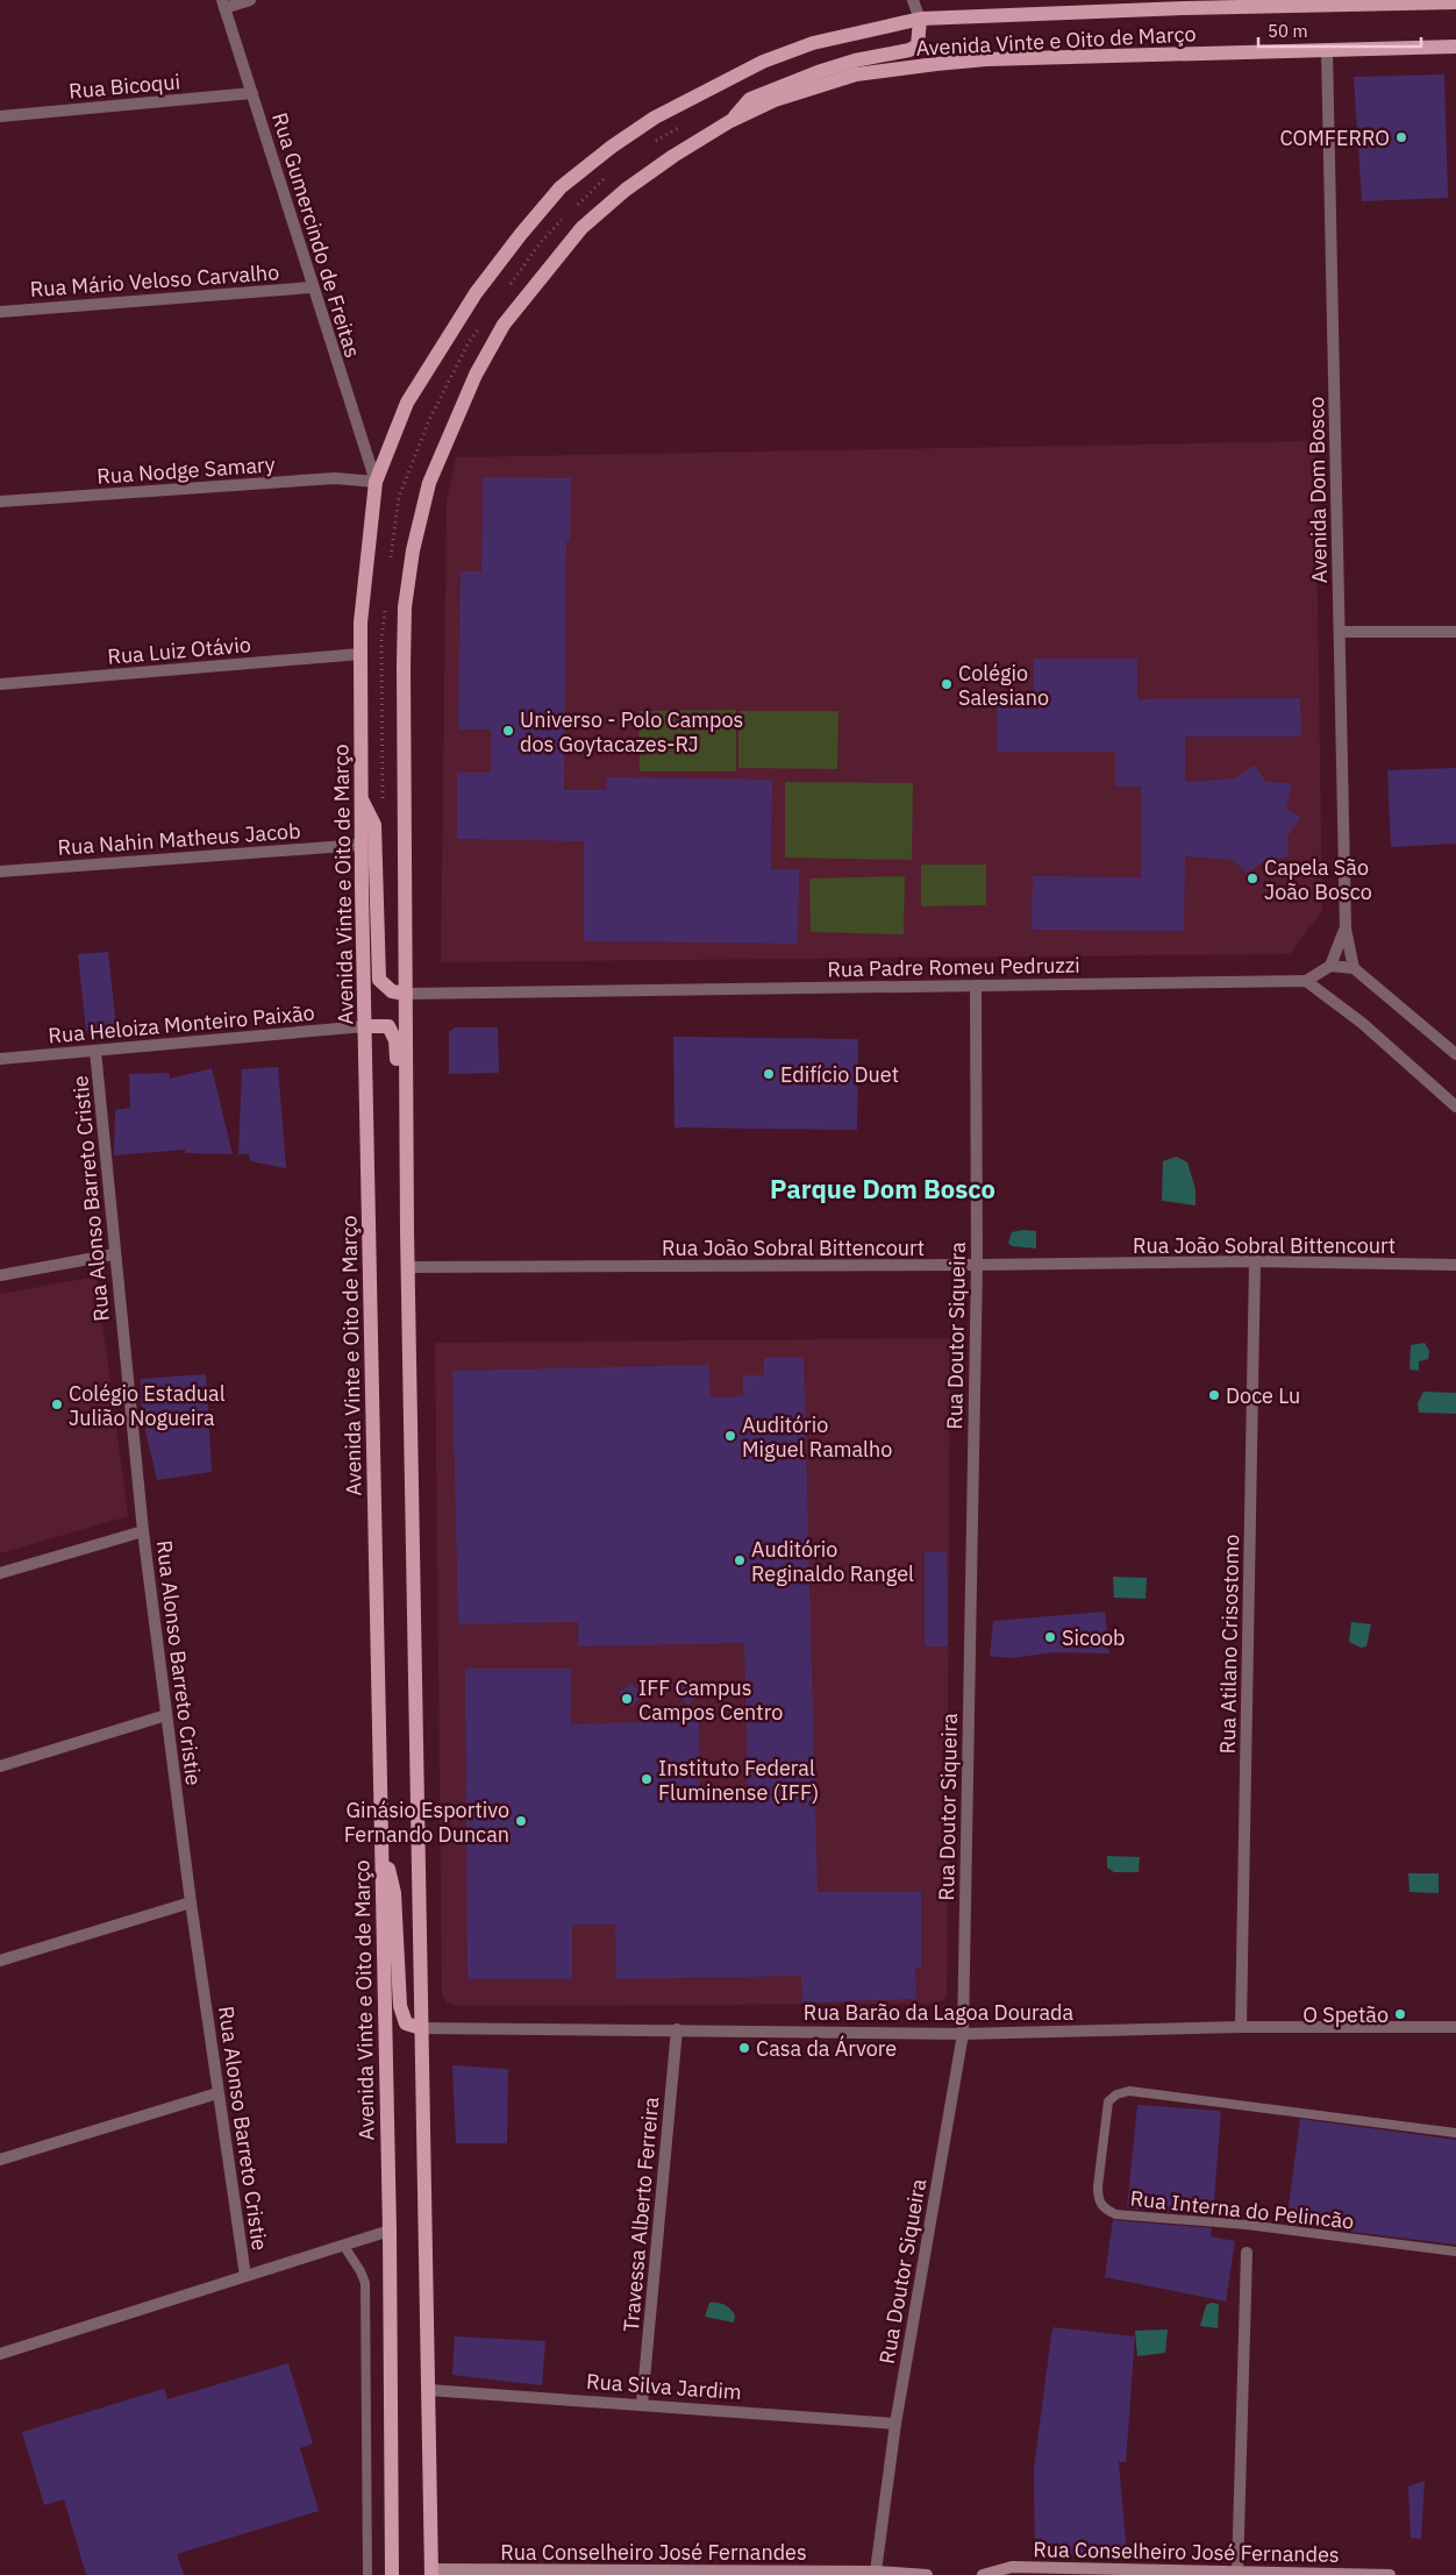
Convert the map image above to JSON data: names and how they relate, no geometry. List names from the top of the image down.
{
  "streets": {
    "main road": ["Avenida Vinte e Oito de Março", "Rua Conselheiro José Fernandes"],
    "street": [
      "Rua Bicoqui",
      "Rua Gumercindo de Freitas",
      "Rua Mário Veloso Carvalho",
      "Rua Nodge Samary",
      "Avenida Dom Bosco",
      "Rua Luiz Otávio",
      "Rua Nahin Matheus Jacob",
      "Rua Padre Romeu Pedruzzi",
      "Rua Heloiza Monteiro Paixão",
      "Rua Alonso Barreto Cristie",
      "Rua João Sobral Bittencourt",
      "Rua Doutor Siqueira",
      "Rua Atilano Crisostomo",
      "Rua Barão da Lagoa Dourada",
      "Travessa Alberto Ferreira",
      "Rua Silva Jardim"
    ],
    "lane": ["Rua Interna do Pelincão"]
  },
  "crossings": [
    ["Avenida Vinte e Oito de Março", "Rua Gumercindo de Freitas"],
    ["Avenida Vinte e Oito de Março", "Rua Nodge Samary"],
    ["Avenida Vinte e Oito de Março", "Avenida Dom Bosco"],
    ["Avenida Vinte e Oito de Março", "Rua Luiz Otávio"],
    ["Avenida Vinte e Oito de Março", "Rua Nahin Matheus Jacob"],
    ["Avenida Vinte e Oito de Março", "Rua Padre Romeu Pedruzzi"],
    ["Avenida Vinte e Oito de Março", "Rua Heloiza Monteiro Paixão"],
    ["Avenida Vinte e Oito de Março", "Rua João Sobral Bittencourt"],
    ["Avenida Vinte e Oito de Março", "Rua Barão da Lagoa Dourada"],
    ["Avenida Vinte e Oito de Março", "Rua Silva Jardim"],
    ["Avenida Vinte e Oito de Março", "Rua Conselheiro José Fernandes"],
    ["Rua Bicoqui", "Rua Gumercindo de Freitas"],
    ["Rua Gumercindo de Freitas", "Rua Mário Veloso Carvalho"],
    ["Rua Gumercindo de Freitas", "Rua Nodge Samary"],
    ["Rua Padre Romeu Pedruzzi", "Rua Doutor Siqueira"],
    ["Rua Heloiza Monteiro Paixão", "Rua Alonso Barreto Cristie"],
    ["Rua João Sobral Bittencourt", "Rua Doutor Siqueira"],
    ["Rua João Sobral Bittencourt", "Rua Atilano Crisostomo"],
    ["Rua Doutor Siqueira", "Rua Barão da Lagoa Dourada"],
    ["Rua Doutor Siqueira", "Rua Silva Jardim"],
    ["Rua Doutor Siqueira", "Rua Conselheiro José Fernandes"],
    ["Rua Atilano Crisostomo", "Rua Barão da Lagoa Dourada"],
    ["Rua Barão da Lagoa Dourada", "Travessa Alberto Ferreira"],
    ["Travessa Alberto Ferreira", "Rua Silva Jardim"]
  ],
  "districts": ["Parque Dom Bosco"],
  "places": [
    "COMFERRO",
    "Colégio Salesiano",
    "Universo - Polo Campos dos Goytacazes-RJ",
    "Capela São João Bosco",
    "Edifício Duet",
    "Doce Lu",
    "Colégio Estadual Julião Nogueira",
    "Auditório Miguel Ramalho",
    "Auditório Reginaldo Rangel",
    "Sicoob",
    "IFF Campus Campos Centro",
    "Instituto Federal Fluminense (IFF)",
    "Ginásio Esportivo Fernando Duncan",
    "O Spetão",
    "Casa da Árvore"
  ],
  "scale_bar": "50 m"
}
